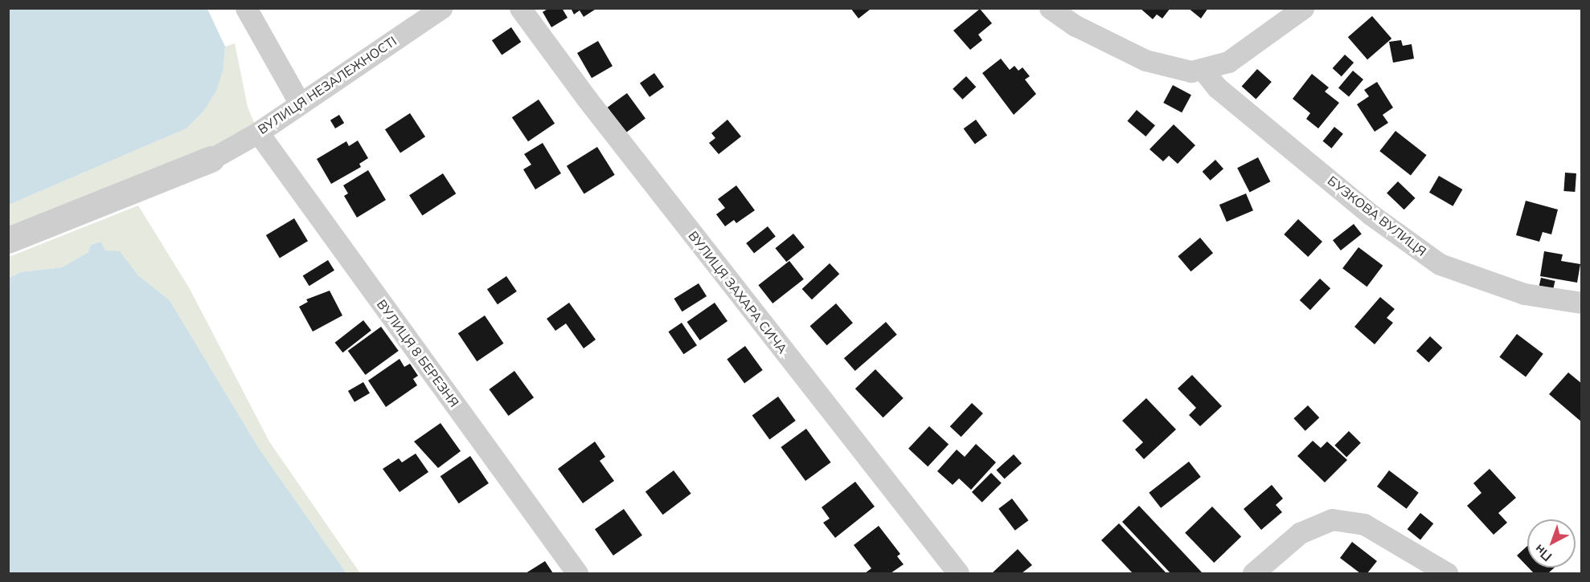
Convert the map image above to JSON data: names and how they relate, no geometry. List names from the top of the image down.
{
  "streets": {
    "street": [
      "ВУЛИЦЯ НЕЗАЛЕЖНОСТІ",
      "БУЗКОВА ВУЛИЦЯ",
      "ВУЛИЦЯ ЗАХАРА СИЧА",
      "ВУЛИЦЯ 8 БЕРЕЗНЯ"
    ]
  },
  "crossings": [
    ["ВУЛИЦЯ НЕЗАЛЕЖНОСТІ", "ВУЛИЦЯ 8 БЕРЕЗНЯ"]
  ],
  "north": "bottom left"
}
